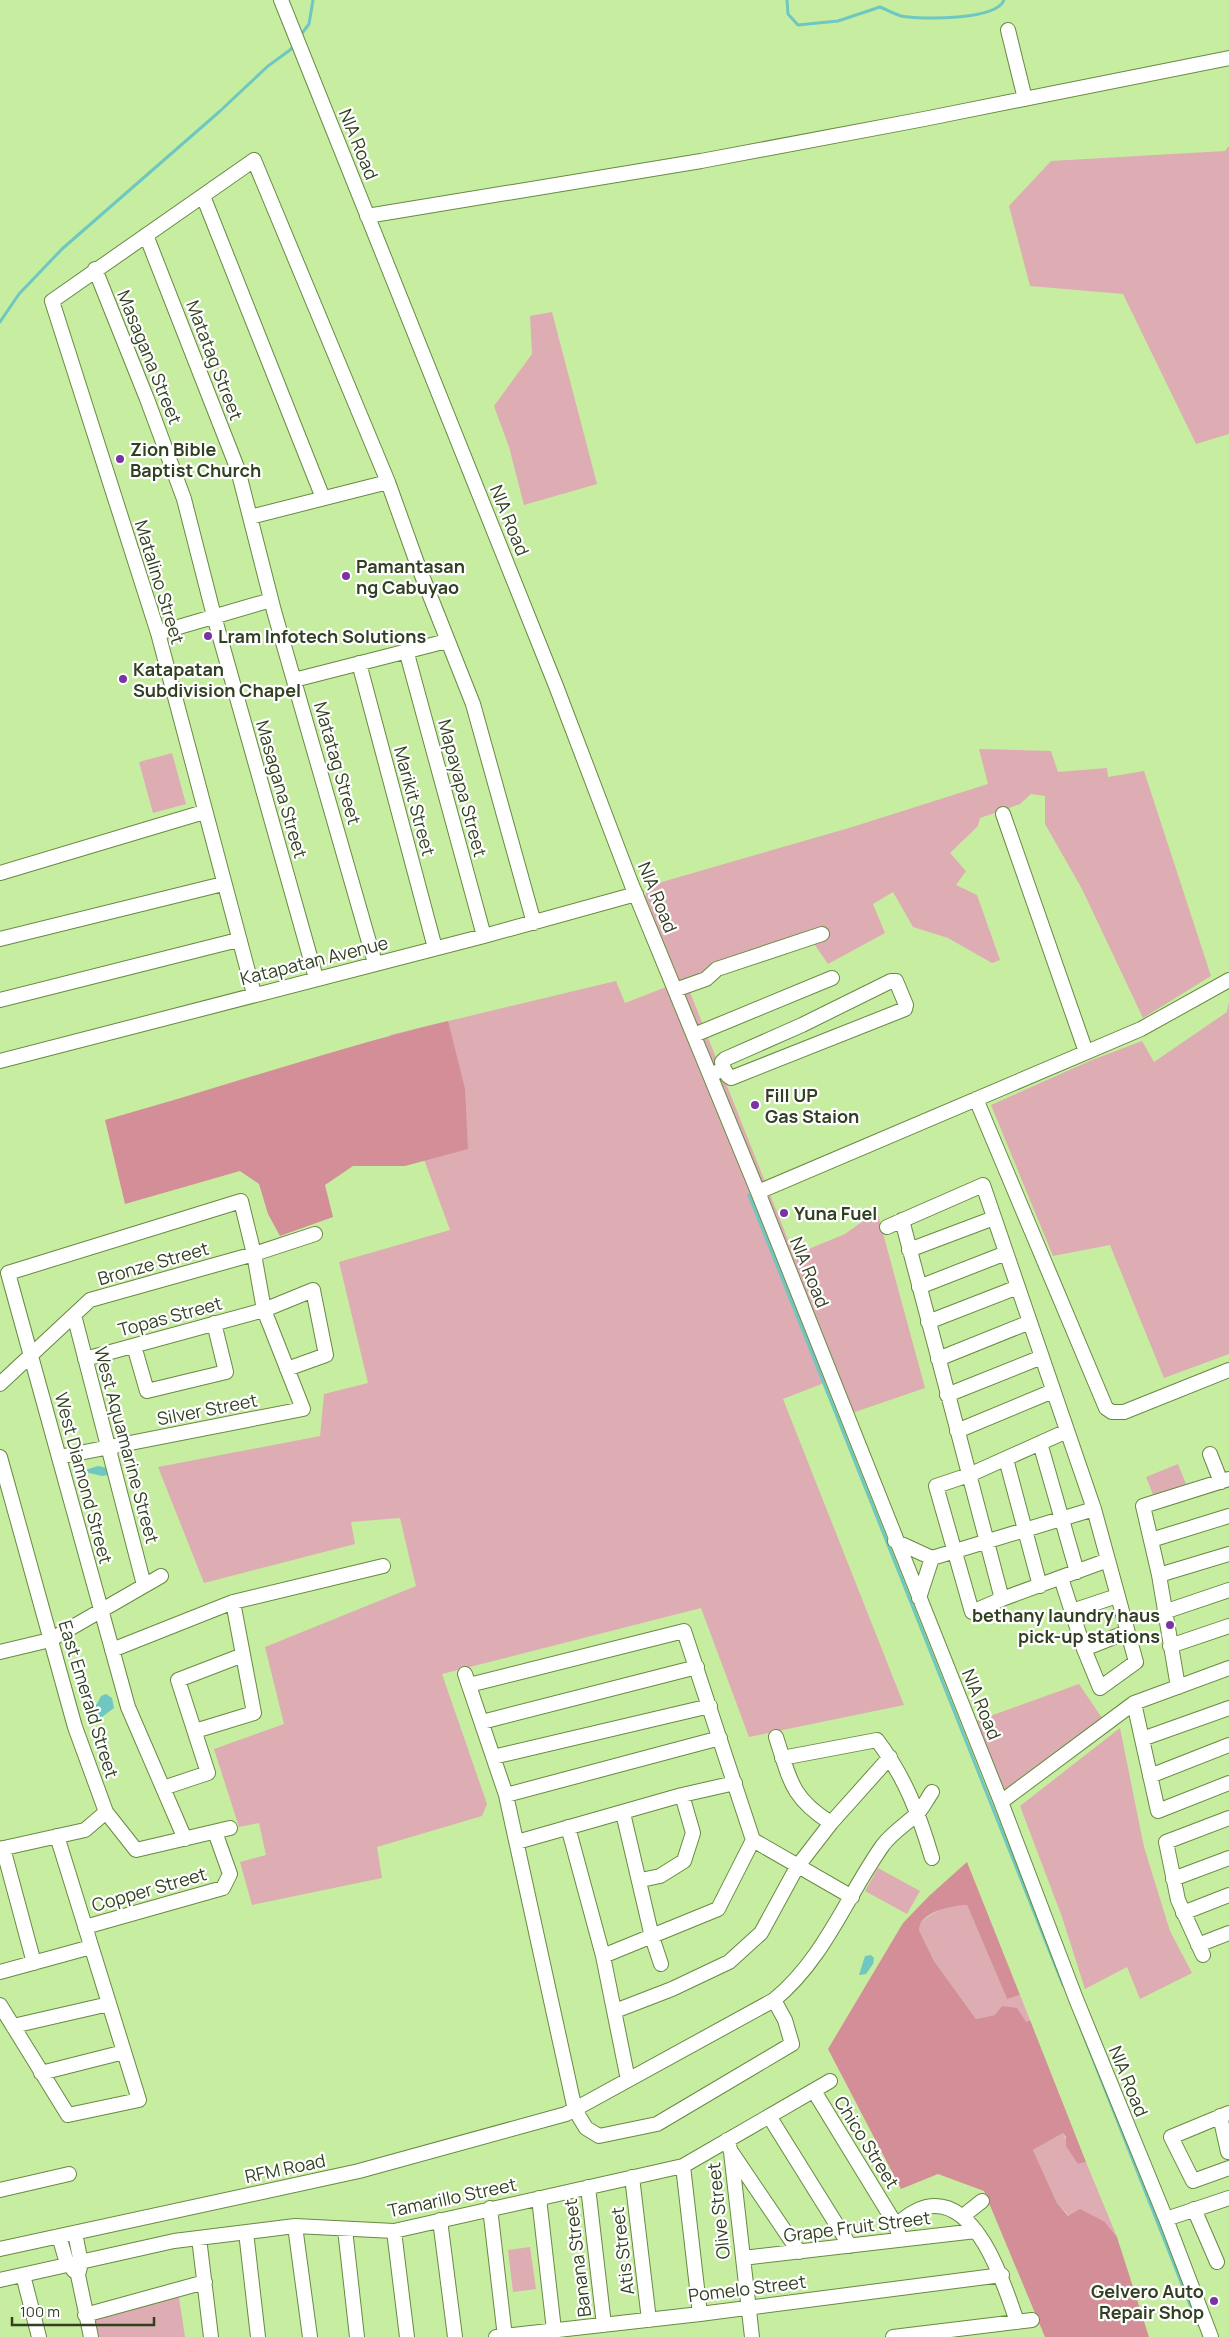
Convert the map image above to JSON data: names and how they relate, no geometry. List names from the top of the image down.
{
  "streets": {
    "street": [
      "NIA Road",
      "Masagana Street",
      "Matatag Street",
      "Matalino Street",
      "Mapayapa Street",
      "Marikit Street",
      "Katapatan Avenue",
      "Bronze Street",
      "Topas Street",
      "Silver Street",
      "West Aquamarine Street",
      "West Diamond Street",
      "East Emerald Street",
      "Copper Street",
      "Chico Street",
      "RFM Road",
      "Tamarillo Street",
      "Olive Street",
      "Grape Fruit Street",
      "Atis Street",
      "Banana Street",
      "Pomelo Street"
    ]
  },
  "crossings": [
    ["NIA Road", "Katapatan Avenue"],
    ["Masagana Street", "Matalino Street"],
    ["Masagana Street", "Katapatan Avenue"],
    ["Matatag Street", "Katapatan Avenue"],
    ["Matalino Street", "Katapatan Avenue"],
    ["Mapayapa Street", "Katapatan Avenue"],
    ["Marikit Street", "Katapatan Avenue"],
    ["Bronze Street", "West Aquamarine Street"],
    ["Bronze Street", "West Diamond Street"],
    ["Topas Street", "Silver Street"],
    ["Topas Street", "West Aquamarine Street"],
    ["Silver Street", "West Aquamarine Street"],
    ["Silver Street", "West Diamond Street"],
    ["West Diamond Street", "East Emerald Street"],
    ["East Emerald Street", "Copper Street"],
    ["Chico Street", "Tamarillo Street"],
    ["Chico Street", "Grape Fruit Street"],
    ["Tamarillo Street", "Olive Street"],
    ["Tamarillo Street", "Atis Street"],
    ["Tamarillo Street", "Banana Street"],
    ["Olive Street", "Grape Fruit Street"],
    ["Olive Street", "Pomelo Street"],
    ["Atis Street", "Pomelo Street"],
    ["Banana Street", "Pomelo Street"]
  ],
  "places": [
    "Zion Bible Baptist Church",
    "Pamantasan ng Cabuyao",
    "Lram Infotech Solutions",
    "Katapatan Subdivision Chapel",
    "Fill UP Gas Staion",
    "Yuna Fuel",
    "bethany laundry haus pick-up stations",
    "Gelvero Auto Repair Shop"
  ],
  "scale_bar": "100 m"
}
